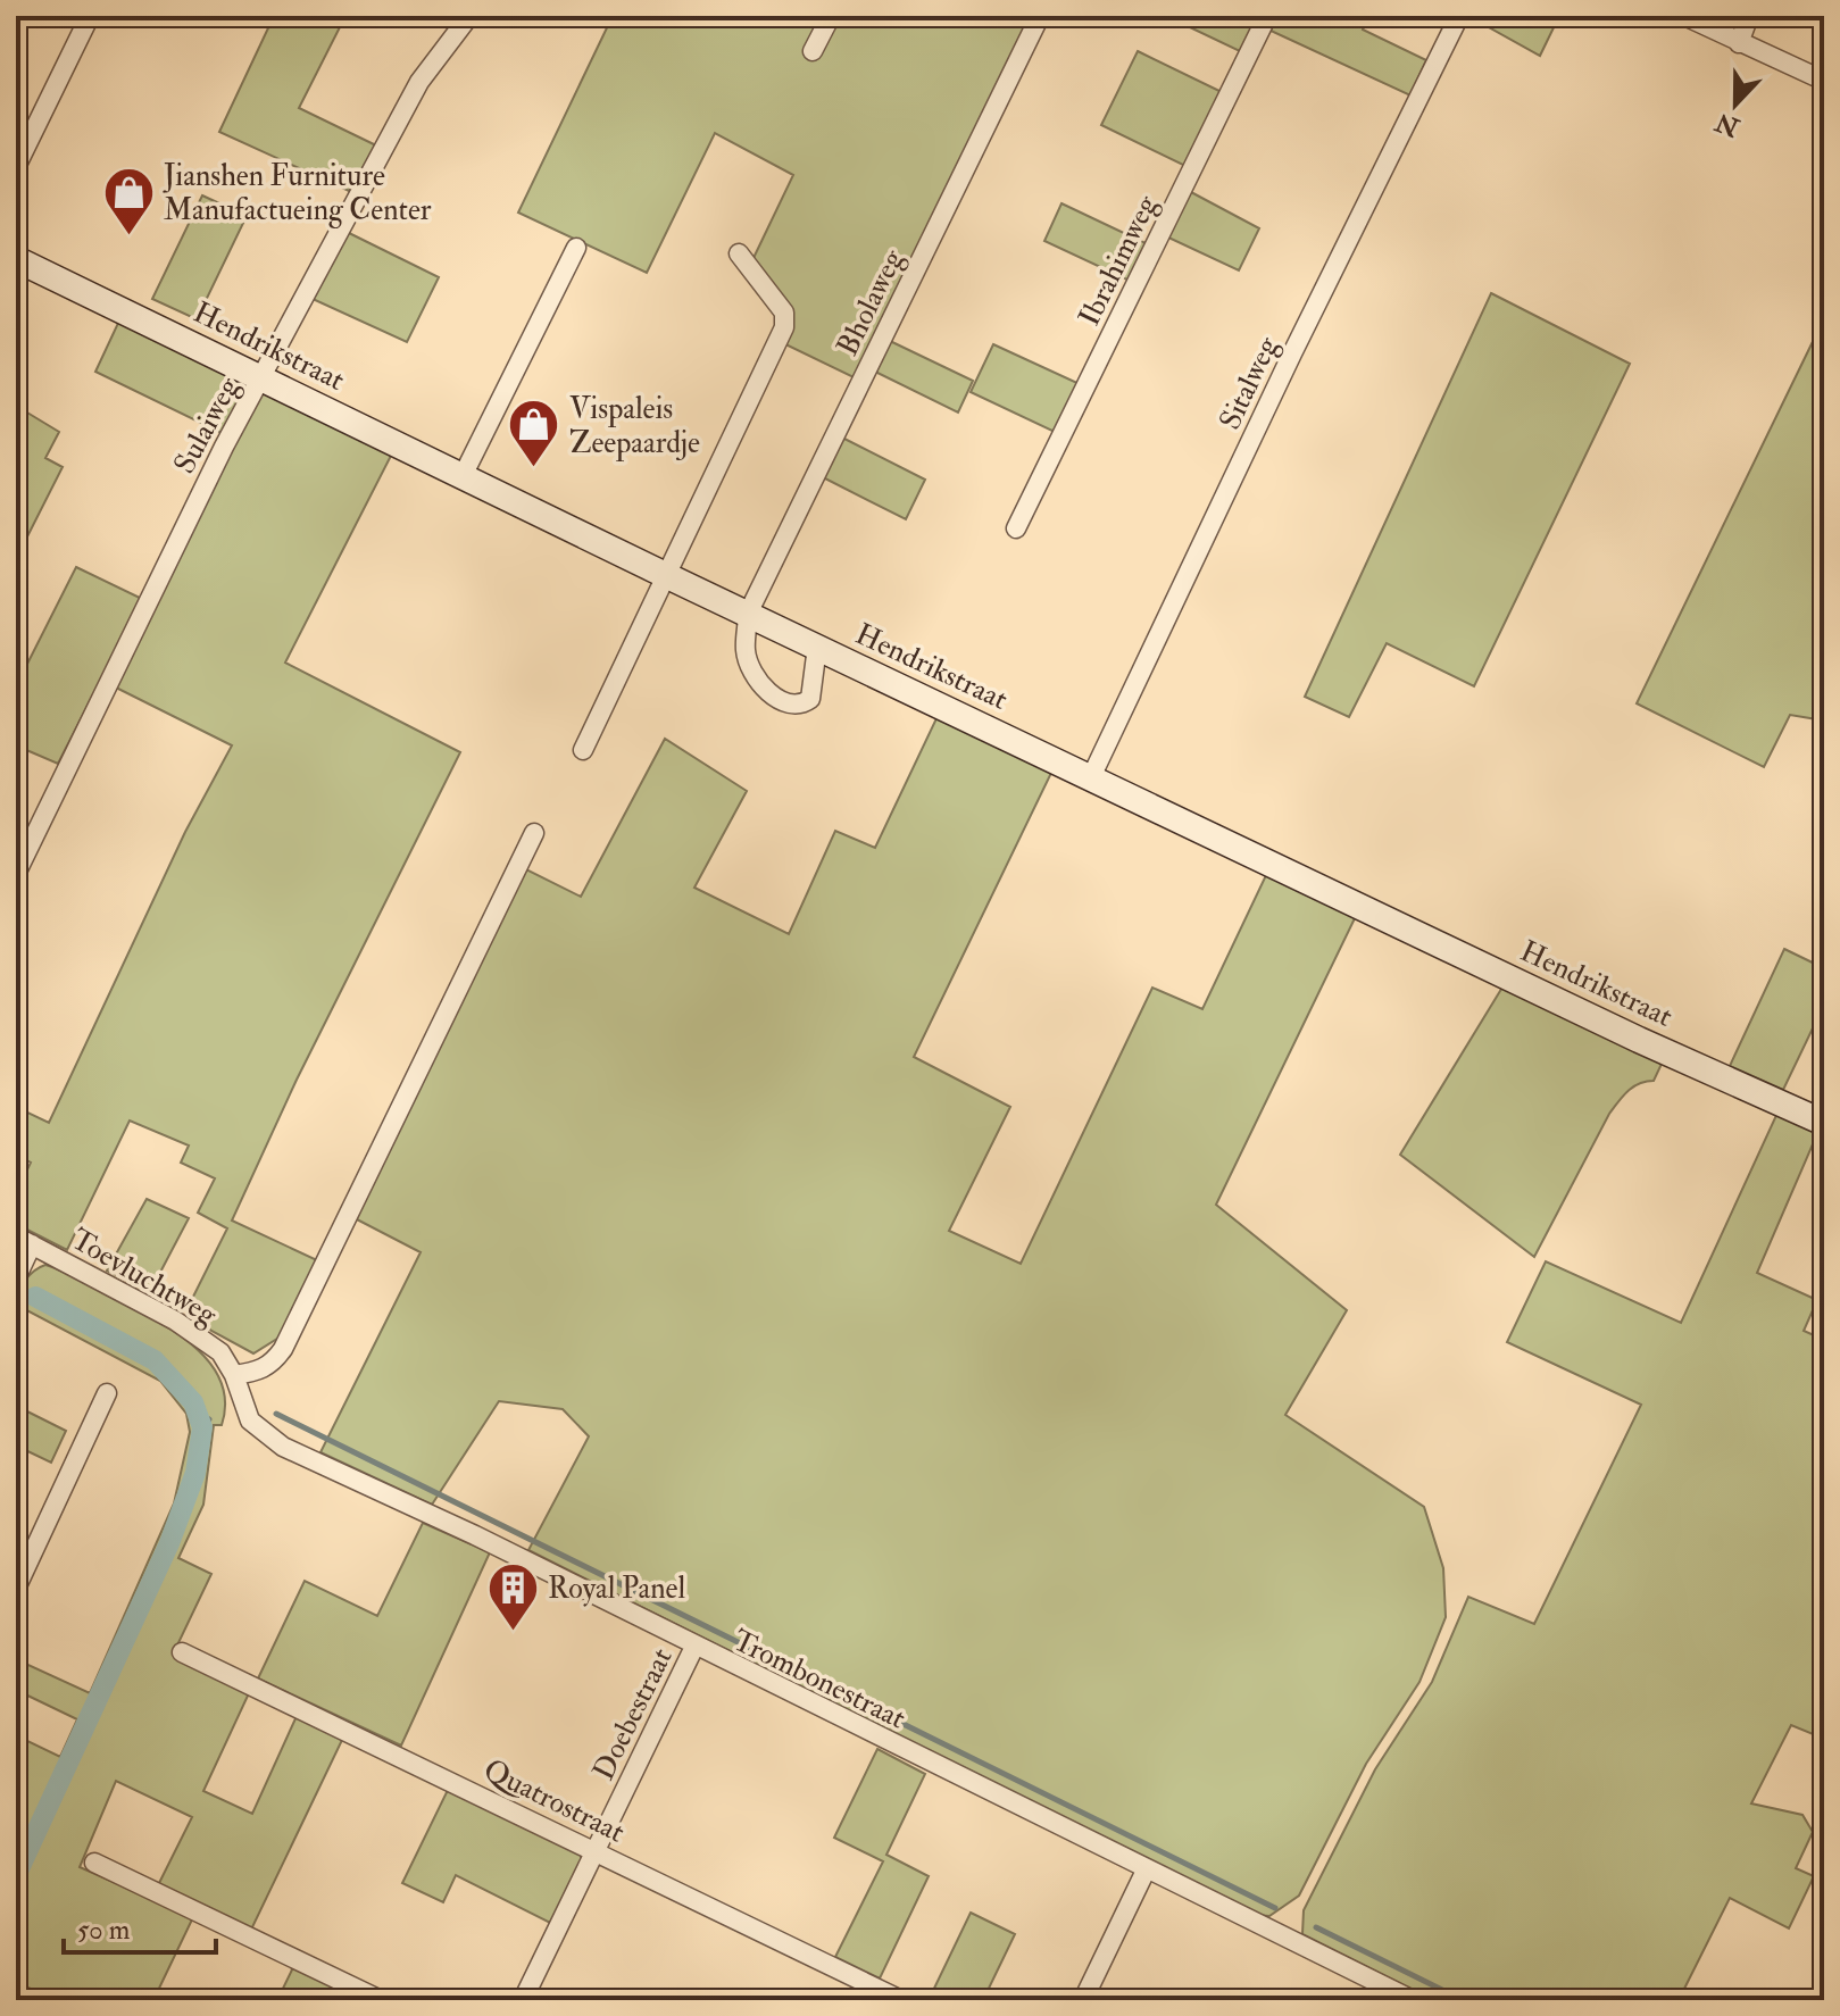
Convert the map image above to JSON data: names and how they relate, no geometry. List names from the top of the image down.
{
  "streets": {
    "street": [
      "Ibrahimweg",
      "Bholaweg",
      "Hendrikstraat",
      "Sitalweg",
      "Sulaiweg",
      "Toevluchtweg",
      "Trombonestraat",
      "Doebestraat",
      "Quatrostraat"
    ]
  },
  "crossings": [
    ["Bholaweg", "Hendrikstraat"],
    ["Hendrikstraat", "Sitalweg"],
    ["Hendrikstraat", "Sulaiweg"],
    ["Toevluchtweg", "Trombonestraat"],
    ["Trombonestraat", "Doebestraat"],
    ["Doebestraat", "Quatrostraat"]
  ],
  "places": {
    "shop": ["Jianshen Furniture Manufactueing Center", "Vispaleis Zeepaardje"],
    "building": ["Royal Panel"]
  },
  "scale_bar": "50 m",
  "north": "bottom"
}
